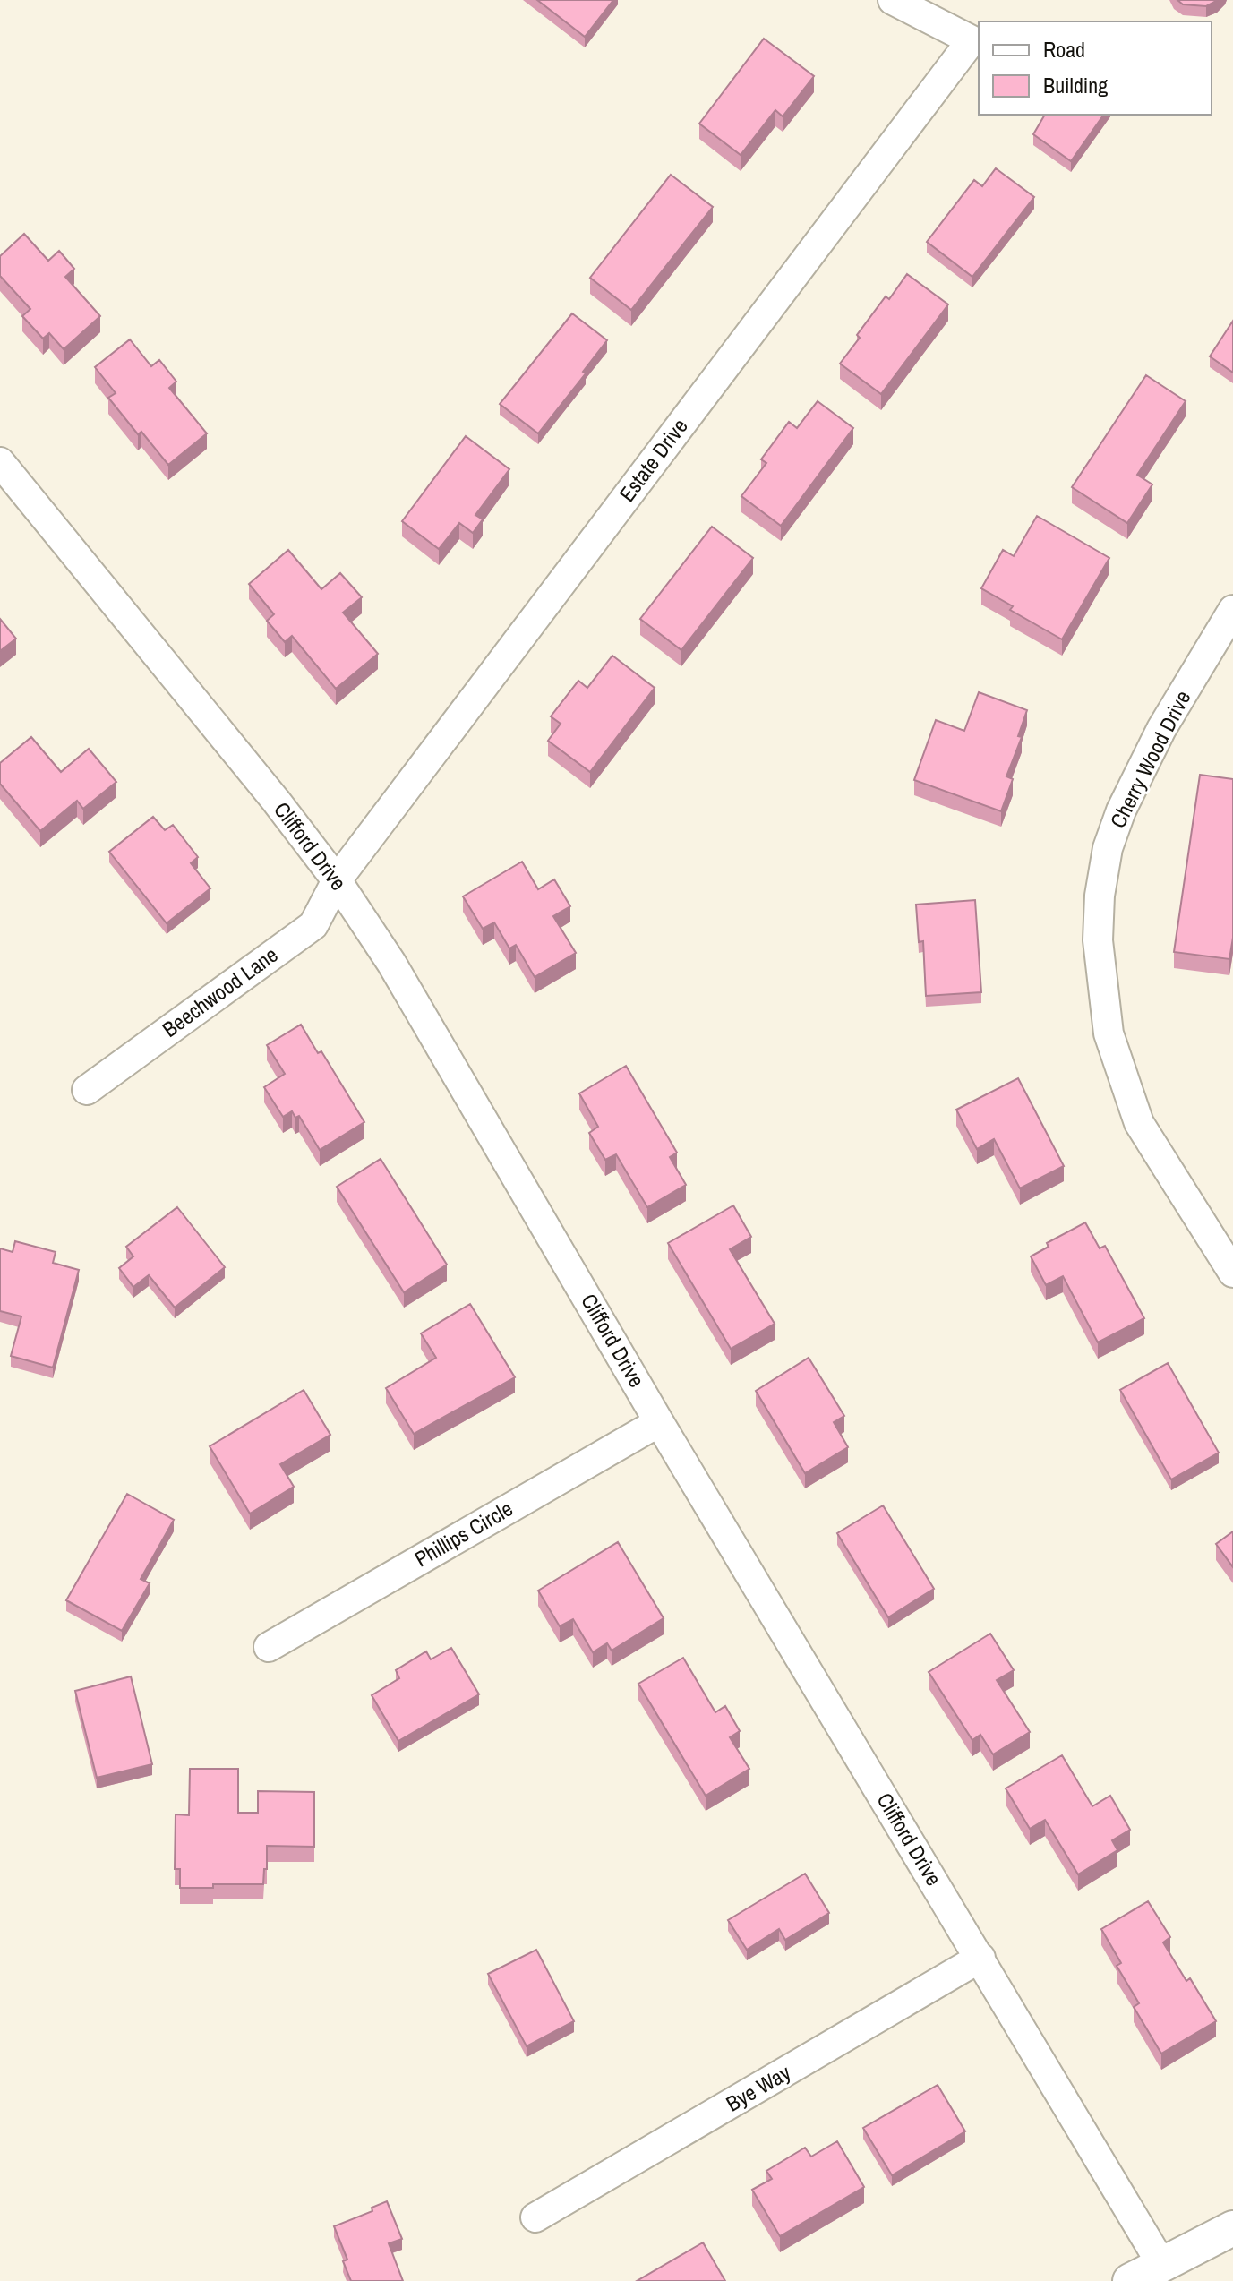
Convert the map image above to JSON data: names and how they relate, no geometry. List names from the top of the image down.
{
  "streets": {
    "street": [
      "Estate Drive",
      "Cherry Wood Drive",
      "Clifford Drive",
      "Beechwood Lane",
      "Phillips Circle",
      "Bye Way"
    ]
  },
  "crossings": [
    ["Estate Drive", "Clifford Drive"],
    ["Estate Drive", "Beechwood Lane"],
    ["Clifford Drive", "Beechwood Lane"],
    ["Clifford Drive", "Phillips Circle"],
    ["Clifford Drive", "Bye Way"]
  ],
  "legend": ["Road", "Building"]
}
